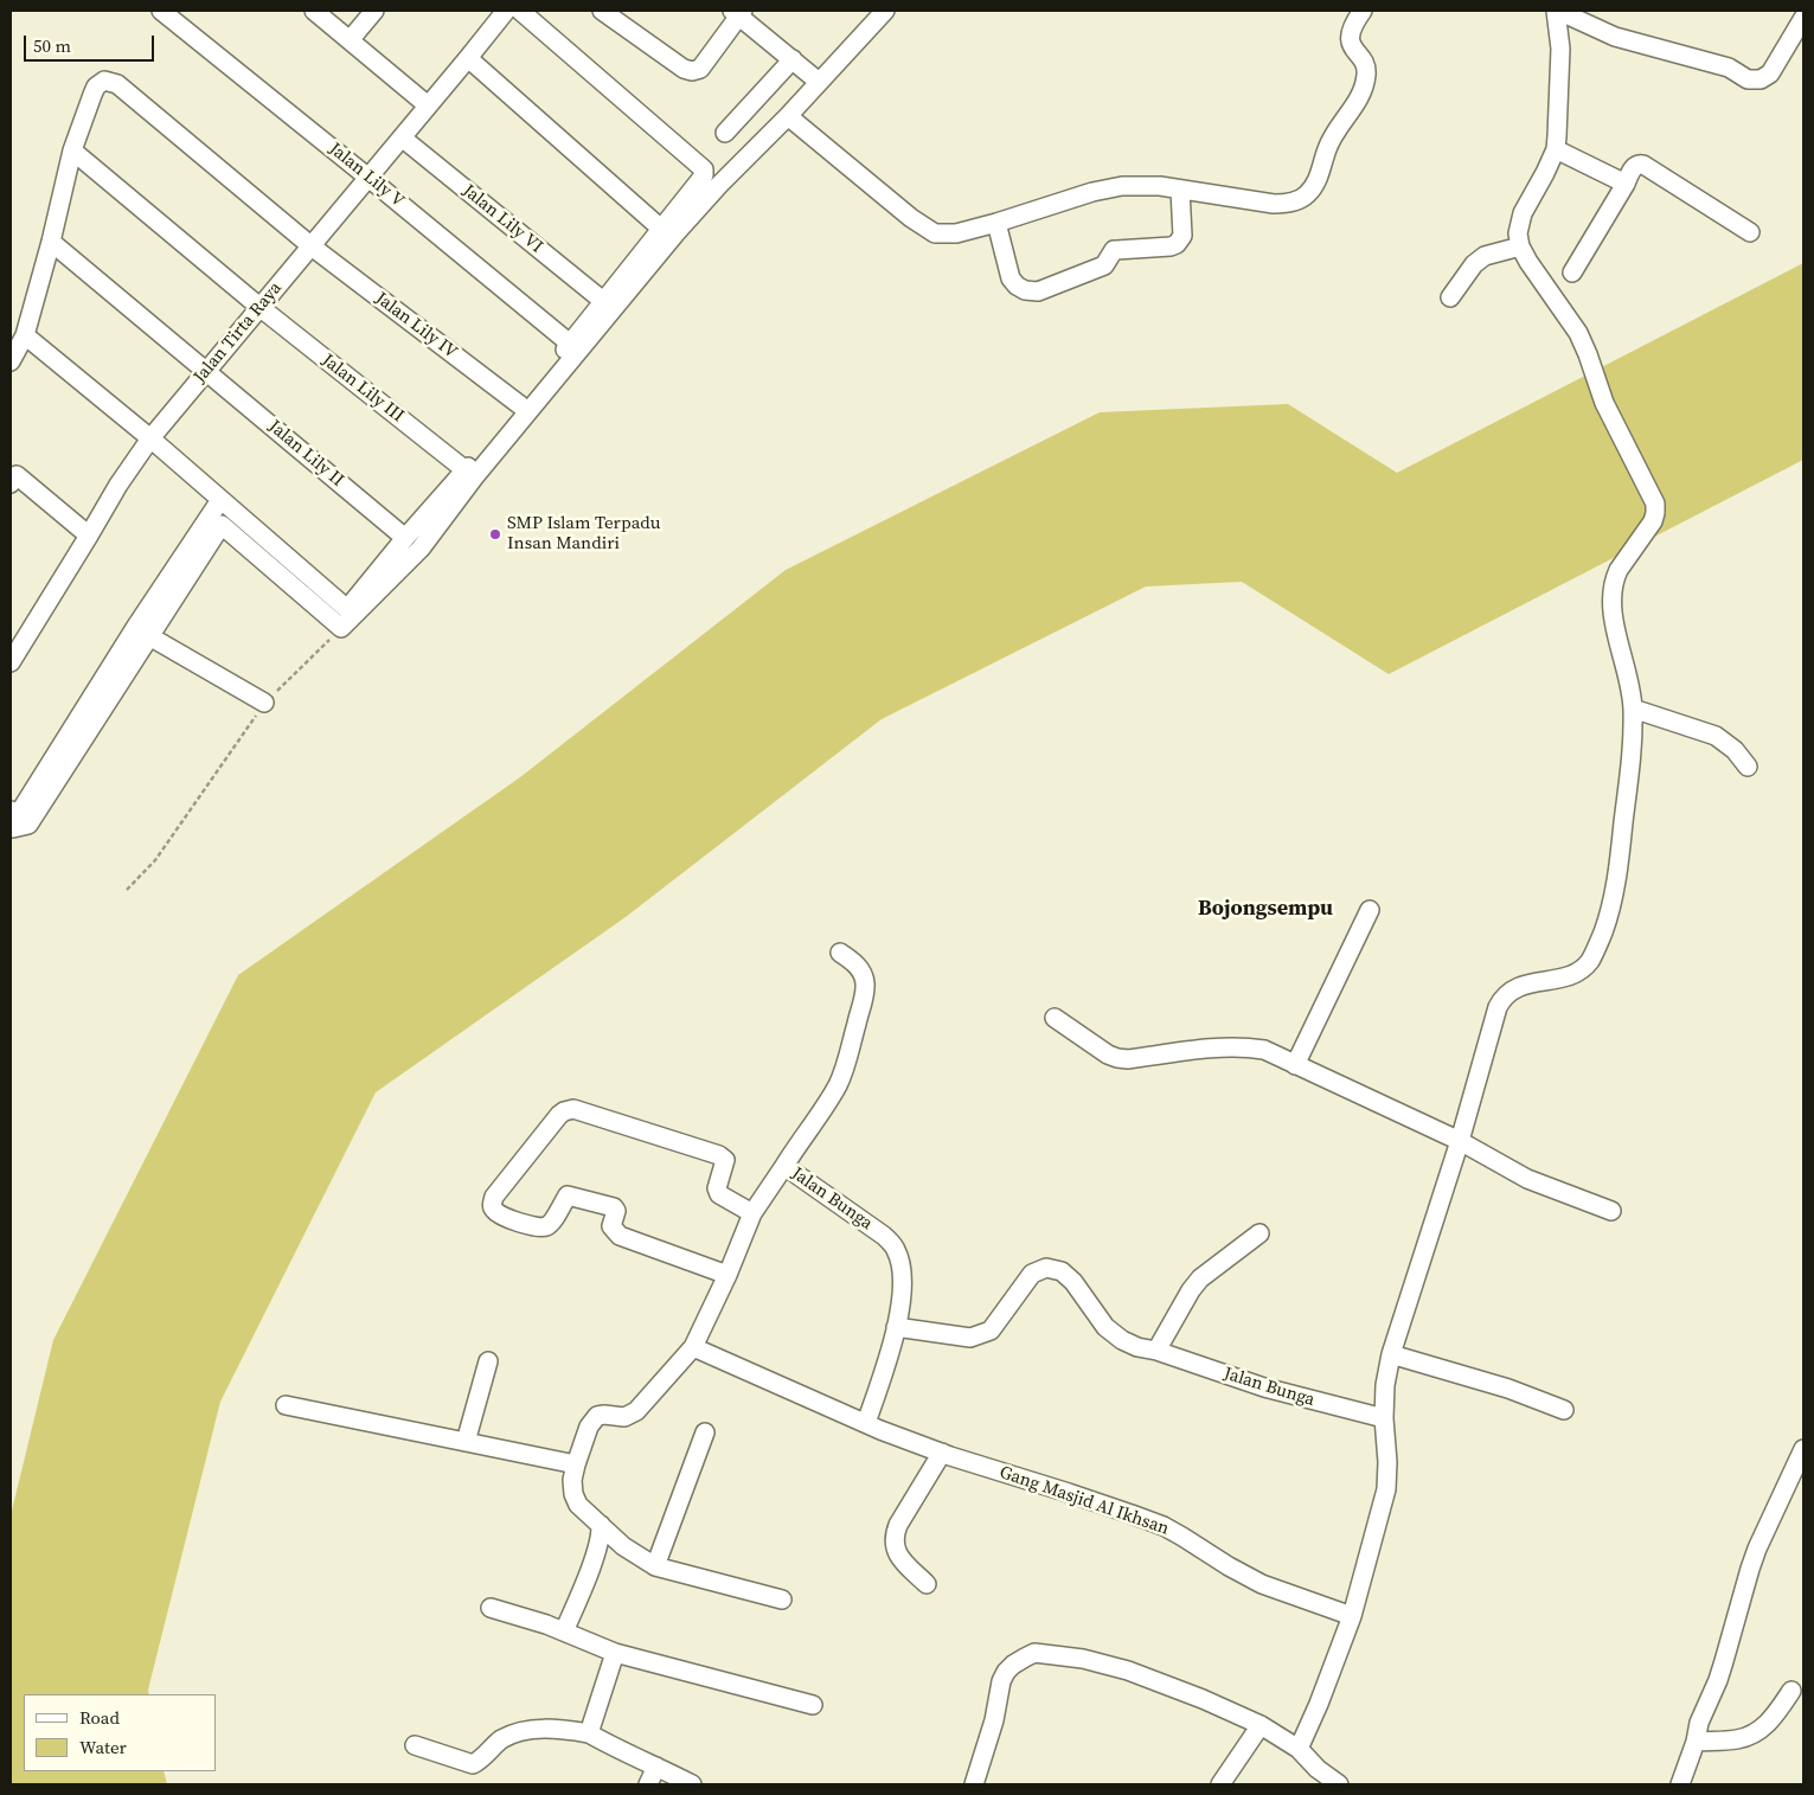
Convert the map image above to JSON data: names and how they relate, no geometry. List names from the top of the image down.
{
  "streets": {
    "street": [
      "Jalan Lily V",
      "Jalan Lily VI",
      "Jalan Lily IV",
      "Jalan Tirta Raya",
      "Jalan Lily III",
      "Jalan Lily II",
      "Jalan Bunga",
      "Gang Masjid Al Ikhsan"
    ]
  },
  "crossings": [
    ["Jalan Lily V", "Jalan Tirta Raya"],
    ["Jalan Lily VI", "Jalan Tirta Raya"],
    ["Jalan Lily IV", "Jalan Tirta Raya"],
    ["Jalan Lily IV", "Jalan Lily III"],
    ["Jalan Tirta Raya", "Jalan Lily III"],
    ["Jalan Tirta Raya", "Jalan Lily II"],
    ["Jalan Bunga", "Gang Masjid Al Ikhsan"]
  ],
  "districts": ["Bojongsempu"],
  "places": ["SMP Islam Terpadu Insan Mandiri"],
  "legend": ["Road", "Water"],
  "scale_bar": "50 m"
}
